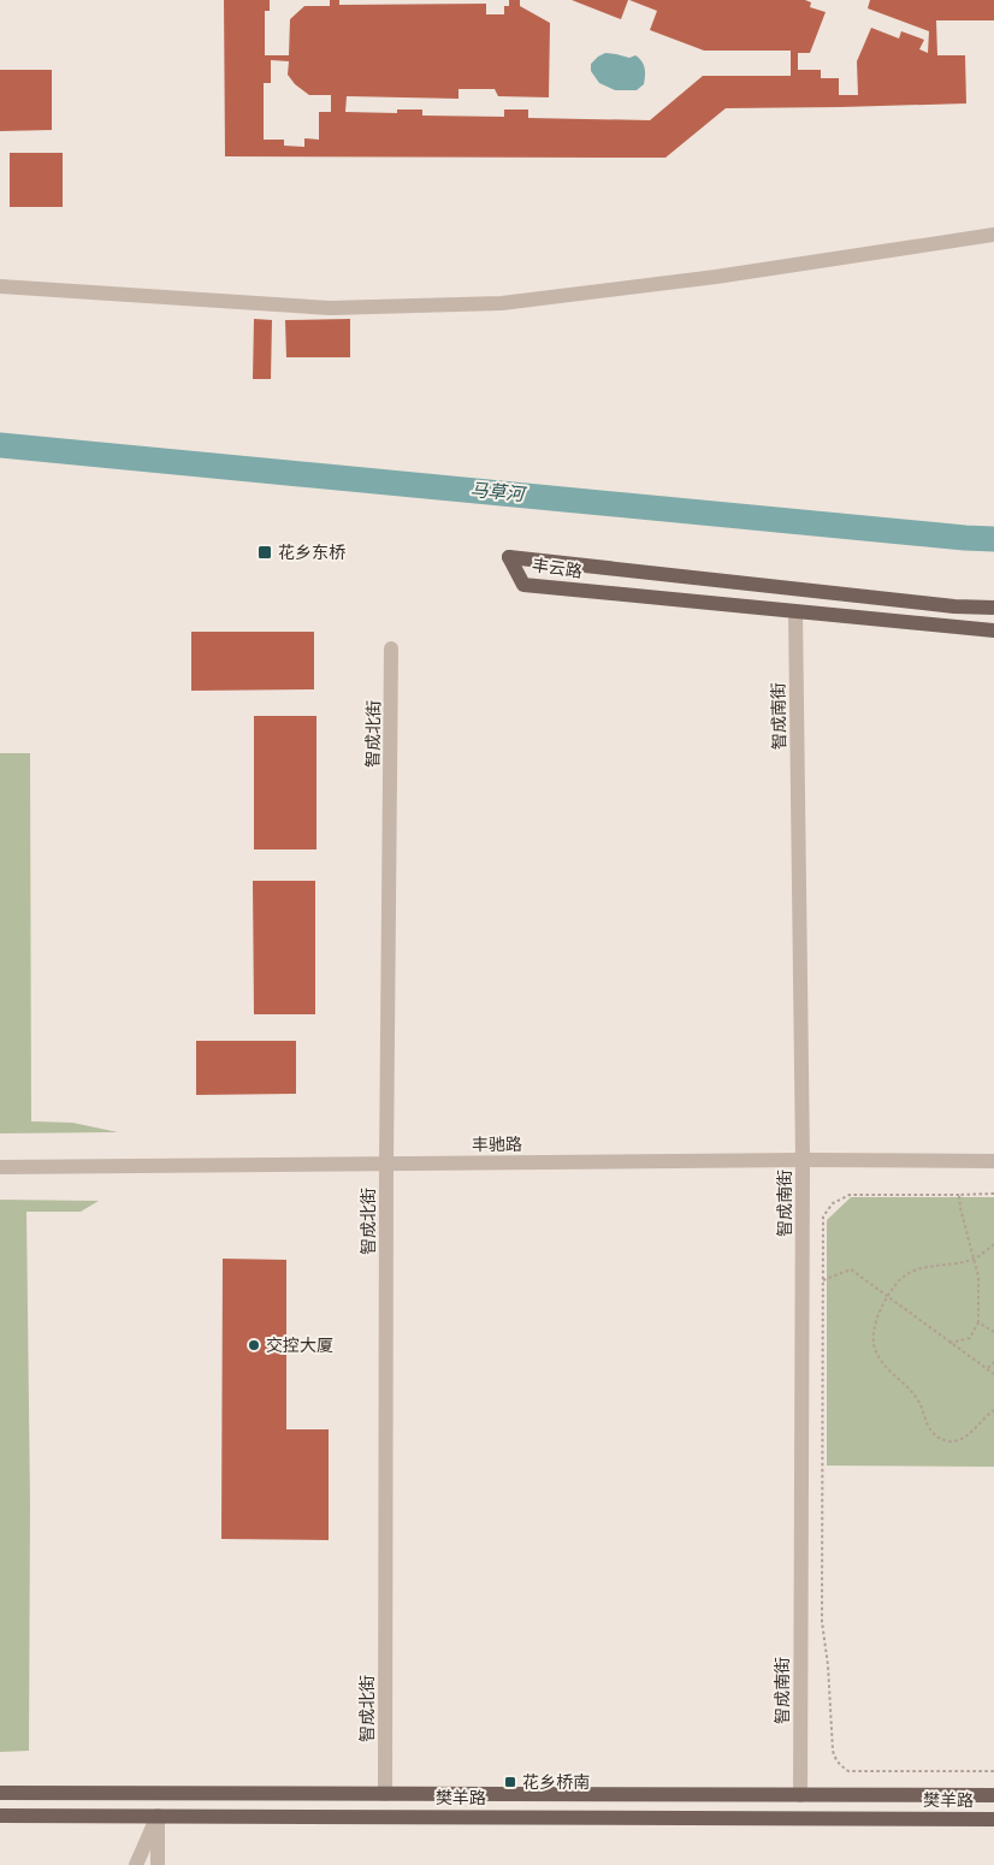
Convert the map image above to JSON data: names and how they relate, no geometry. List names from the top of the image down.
{
  "streets": {
    "main road": ["丰云路", "樊羊路"],
    "street": ["智成南街", "智成北街", "丰驰路"]
  },
  "crossings": [
    ["丰云路", "智成南街"],
    ["智成南街", "丰驰路"],
    ["智成南街", "樊羊路"],
    ["智成北街", "丰驰路"],
    ["智成北街", "樊羊路"]
  ],
  "water": ["马草河"],
  "places": {
    "transit": ["花乡东桥", "花乡桥南"],
    "other": ["交控大厦"]
  }
}
